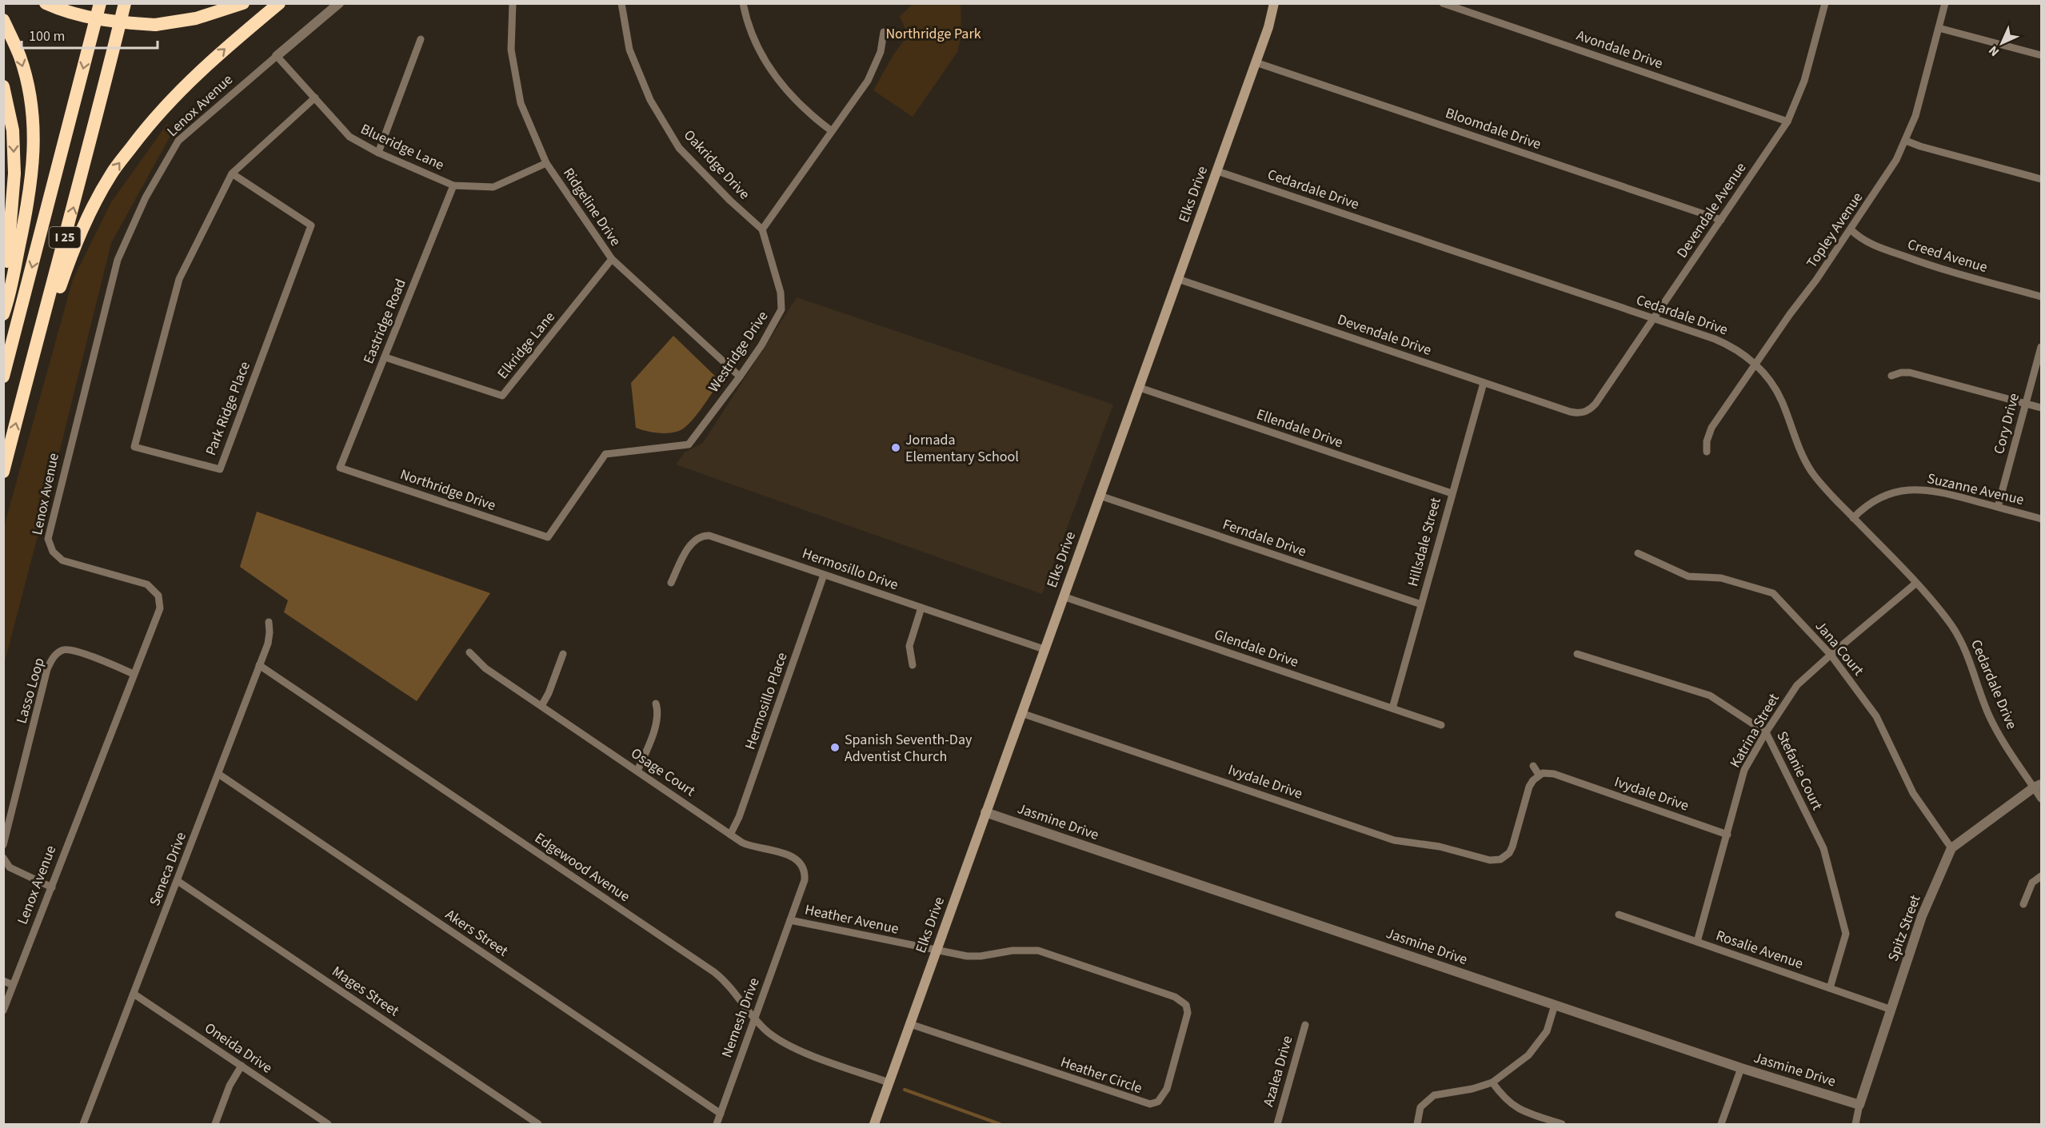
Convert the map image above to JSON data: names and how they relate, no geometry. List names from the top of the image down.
{
  "streets": {
    "highway": ["I 25"],
    "main road": ["Elks Drive"],
    "street": [
      "Avondale Drive",
      "Lenox Avenue",
      "Bloomdale Drive",
      "Blueridge Lane",
      "Oakridge Drive",
      "Cedardale Drive",
      "Ridgeline Drive",
      "Devendale Avenue",
      "Topley Avenue",
      "Creed Avenue",
      "Eastridge Road",
      "Devendale Drive",
      "Elkridge Lane",
      "Westridge Drive",
      "Park Ridge Place",
      "Cory Drive",
      "Ellendale Drive",
      "Suzanne Avenue",
      "Northridge Drive",
      "Ferndale Drive",
      "Hillsdale Street",
      "Hermosillo Drive",
      "Glendale Drive",
      "Jana Court",
      "Lasso Loop",
      "Hermosillo Place",
      "Katrina Street",
      "Stefanie Court",
      "Osage Court",
      "Ivydale Drive",
      "Jasmine Drive",
      "Edgewood Avenue",
      "Seneca Drive",
      "Heather Avenue",
      "Spitz Street",
      "Akers Street",
      "Rosalie Avenue",
      "Mages Street",
      "Nemesh Drive",
      "Oneida Drive",
      "Azalea Drive",
      "Heather Circle"
    ]
  },
  "crossings": [
    ["Avondale Drive", "Devendale Avenue"],
    ["Lenox Avenue", "Blueridge Lane"],
    ["Lenox Avenue", "Lasso Loop"],
    ["Bloomdale Drive", "Elks Drive"],
    ["Bloomdale Drive", "Devendale Avenue"],
    ["Blueridge Lane", "Ridgeline Drive"],
    ["Blueridge Lane", "Eastridge Road"],
    ["Blueridge Lane", "Park Ridge Place"],
    ["Oakridge Drive", "Westridge Drive"],
    ["Cedardale Drive", "Elks Drive"],
    ["Cedardale Drive", "Devendale Avenue"],
    ["Cedardale Drive", "Topley Avenue"],
    ["Cedardale Drive", "Suzanne Avenue"],
    ["Cedardale Drive", "Katrina Street"],
    ["Elks Drive", "Devendale Drive"],
    ["Elks Drive", "Ellendale Drive"],
    ["Elks Drive", "Ferndale Drive"],
    ["Elks Drive", "Hermosillo Drive"],
    ["Elks Drive", "Glendale Drive"],
    ["Elks Drive", "Ivydale Drive"],
    ["Elks Drive", "Jasmine Drive"],
    ["Elks Drive", "Edgewood Avenue"],
    ["Elks Drive", "Heather Avenue"],
    ["Elks Drive", "Heather Circle"],
    ["Ridgeline Drive", "Elkridge Lane"],
    ["Ridgeline Drive", "Westridge Drive"],
    ["Devendale Avenue", "Devendale Drive"],
    ["Topley Avenue", "Creed Avenue"],
    ["Eastridge Road", "Elkridge Lane"],
    ["Eastridge Road", "Northridge Drive"],
    ["Devendale Drive", "Hillsdale Street"],
    ["Westridge Drive", "Northridge Drive"],
    ["Cory Drive", "Suzanne Avenue"],
    ["Ellendale Drive", "Hillsdale Street"],
    ["Ferndale Drive", "Hillsdale Street"],
    ["Hillsdale Street", "Glendale Drive"],
    ["Hermosillo Drive", "Hermosillo Place"],
    ["Jana Court", "Katrina Street"],
    ["Jana Court", "Spitz Street"],
    ["Hermosillo Place", "Osage Court"],
    ["Katrina Street", "Stefanie Court"],
    ["Katrina Street", "Ivydale Drive"],
    ["Katrina Street", "Rosalie Avenue"],
    ["Stefanie Court", "Rosalie Avenue"],
    ["Osage Court", "Heather Avenue"],
    ["Osage Court", "Nemesh Drive"],
    ["Jasmine Drive", "Spitz Street"],
    ["Edgewood Avenue", "Seneca Drive"],
    ["Edgewood Avenue", "Nemesh Drive"],
    ["Seneca Drive", "Akers Street"],
    ["Seneca Drive", "Mages Street"],
    ["Seneca Drive", "Oneida Drive"],
    ["Heather Avenue", "Nemesh Drive"],
    ["Heather Avenue", "Heather Circle"],
    ["Spitz Street", "Rosalie Avenue"],
    ["Akers Street", "Nemesh Drive"]
  ],
  "parks": ["Northridge Park"],
  "places": ["Jornada Elementary School", "Spanish Seventh-Day Adventist Church"],
  "scale_bar": "100 m",
  "north": "bottom left"
}
